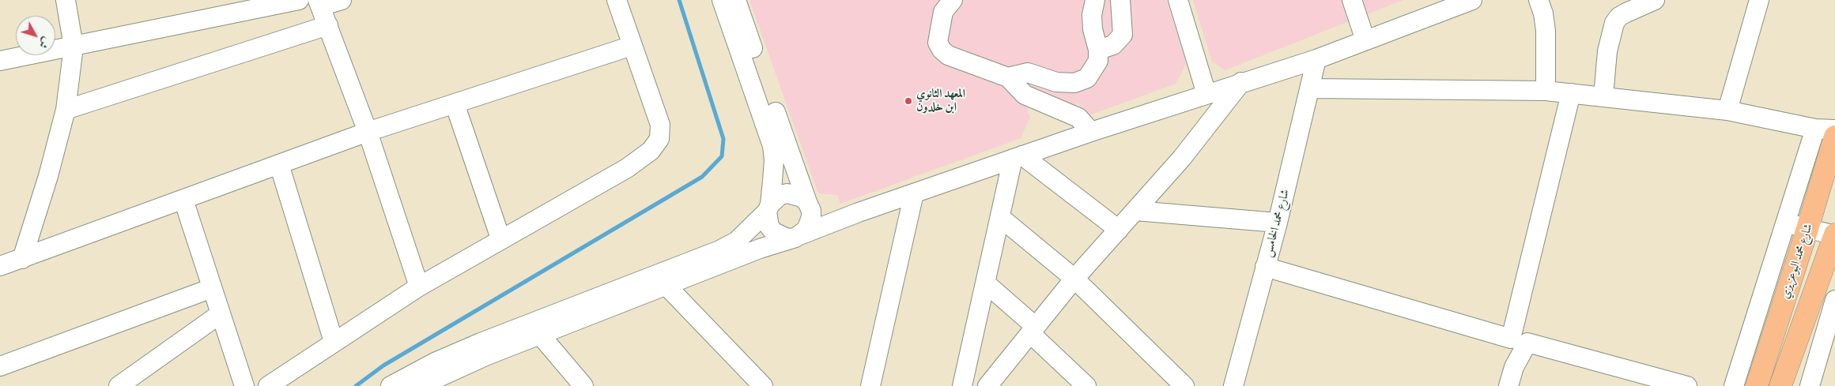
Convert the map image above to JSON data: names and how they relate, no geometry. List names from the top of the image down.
{
  "streets": {
    "main road": ["شارع محمد البوعزيزي"],
    "street": ["شارع محمد الخامس"]
  },
  "places": ["المعهد الثانوي ابن خلدون"],
  "north": "bottom right"
}
